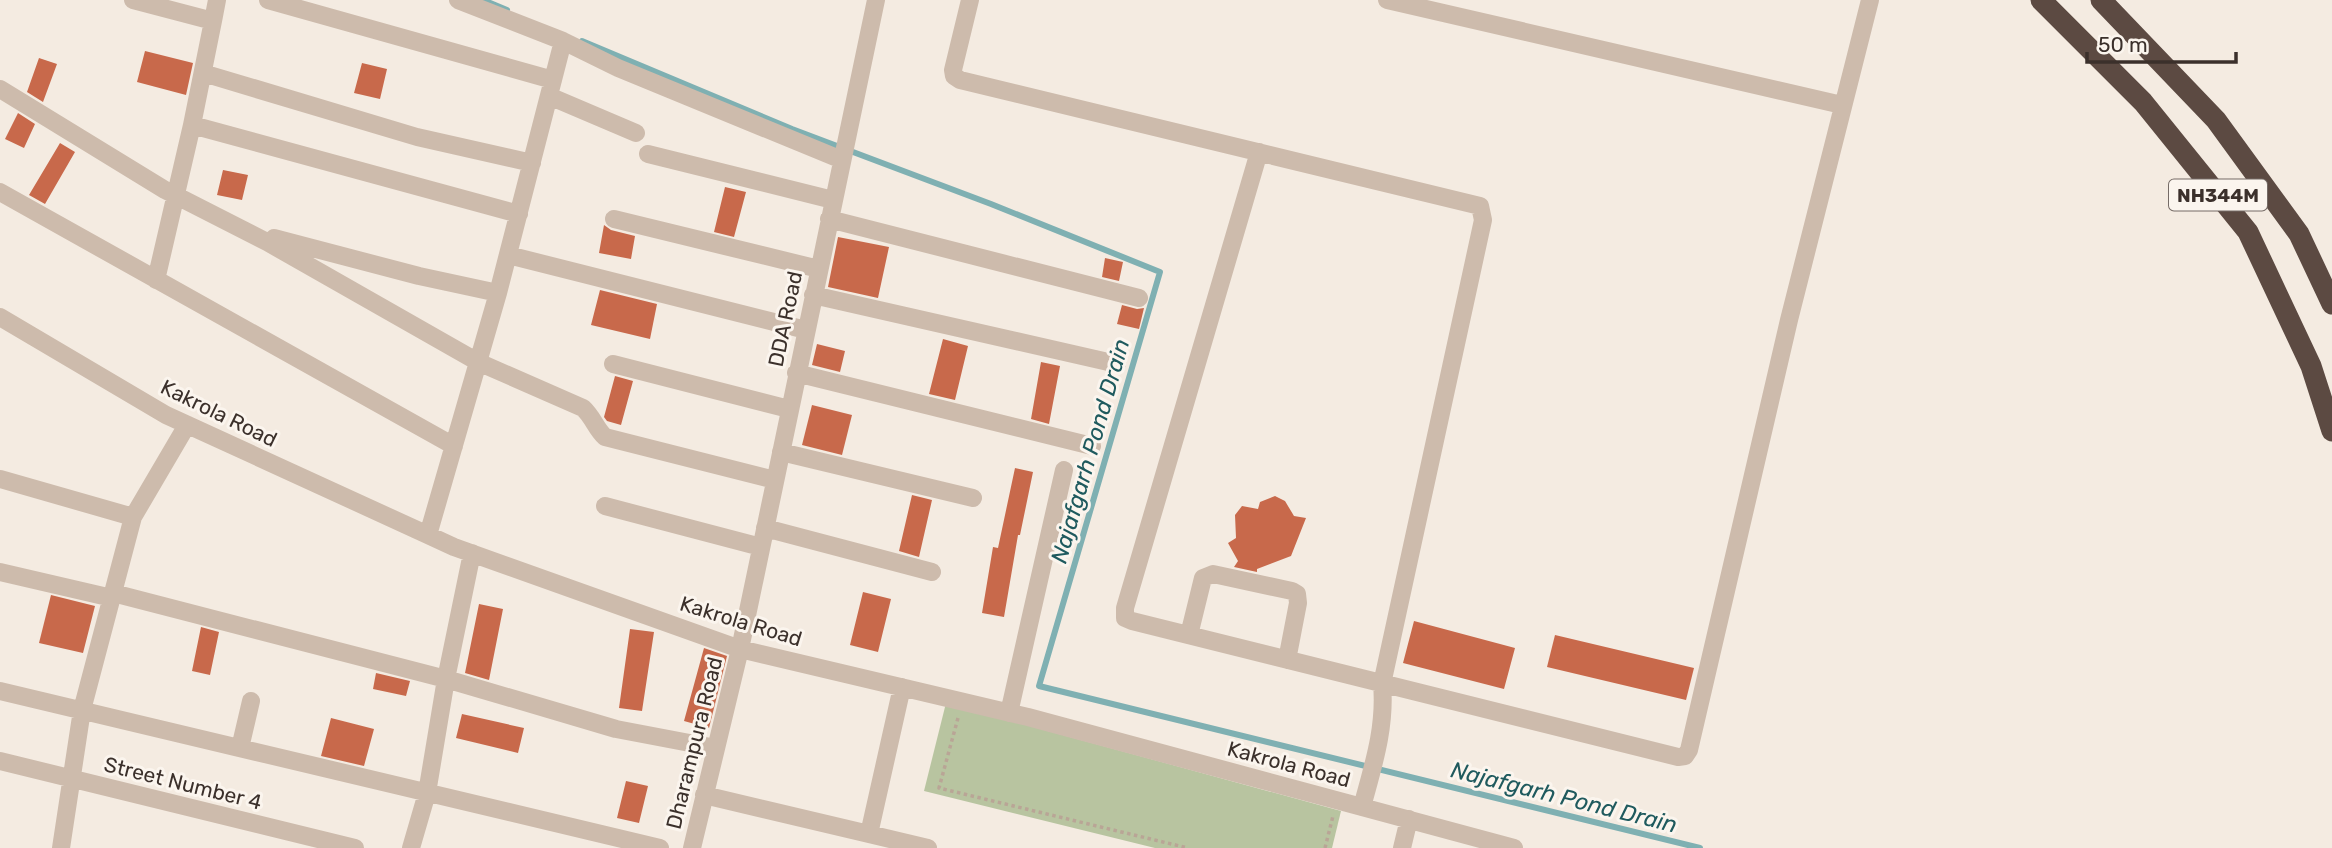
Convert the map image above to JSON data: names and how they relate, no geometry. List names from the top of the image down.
{
  "streets": {
    "highway": ["NH344M"],
    "street": [
      "DDA Road",
      "Kakrola Road",
      "Dharampura Road",
      "Street Number 4"
    ]
  },
  "crossings": [
    ["DDA Road", "Kakrola Road"],
    ["DDA Road", "Dharampura Road"],
    ["Kakrola Road", "Dharampura Road"]
  ],
  "water": ["Najafgarh Pond Drain"],
  "scale_bar": "50 m"
}
